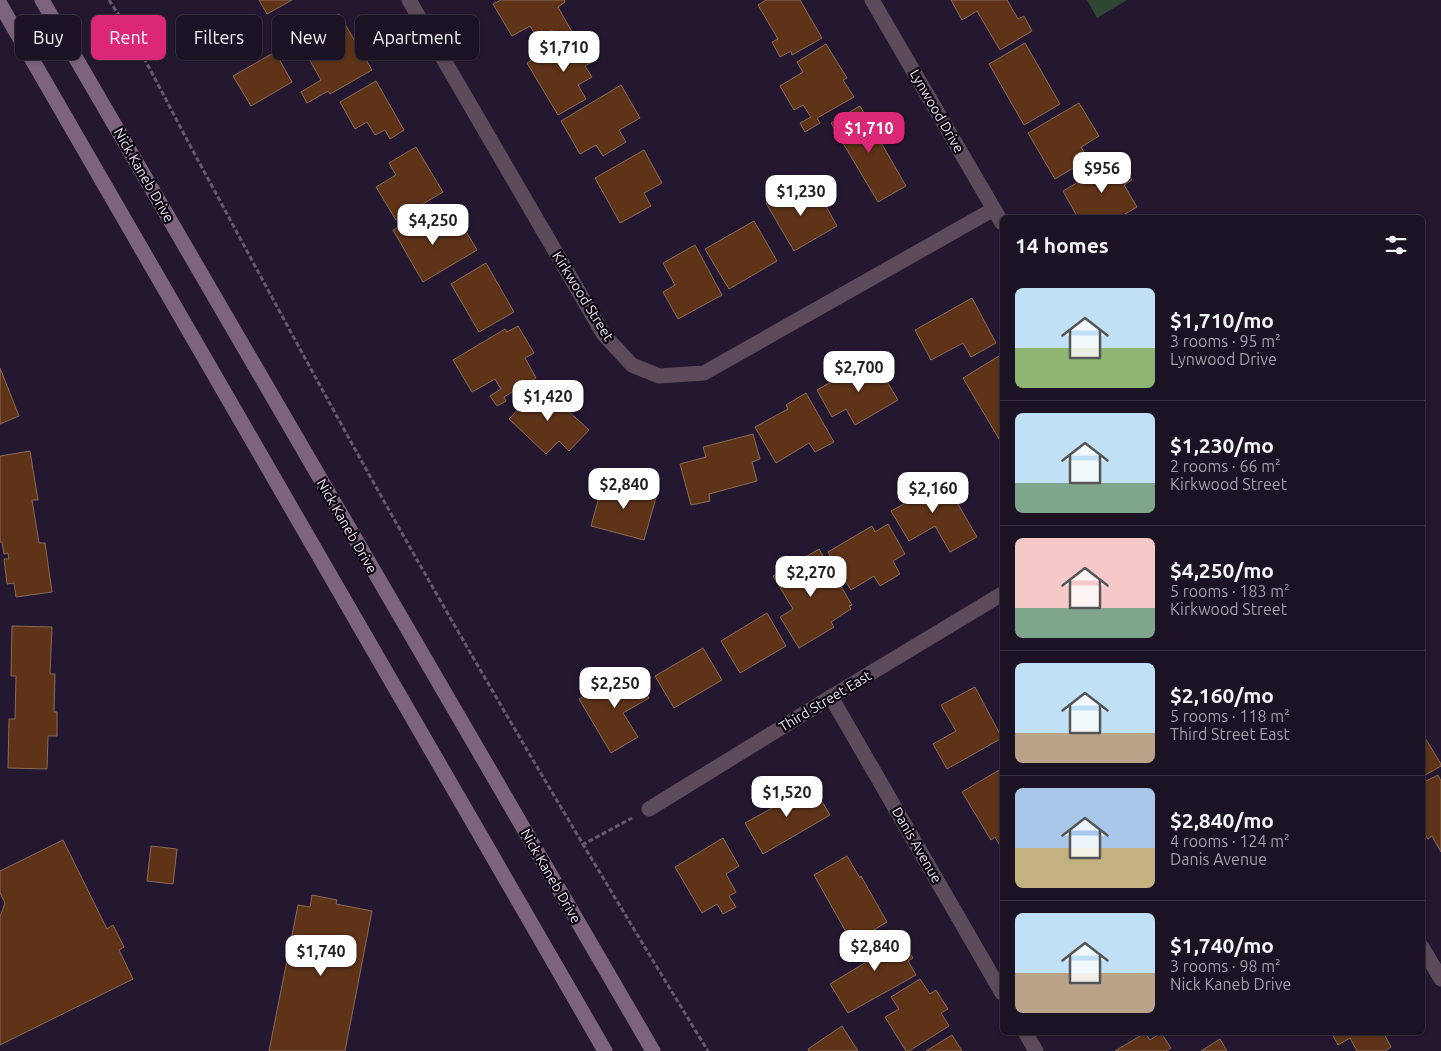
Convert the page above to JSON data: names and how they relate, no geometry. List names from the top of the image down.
{
  "streets": {
    "street": [
      "Lynwood Drive",
      "Nick Kaneb Drive",
      "Kirkwood Street",
      "Third Street East",
      "Danis Avenue"
    ]
  },
  "crossings": [
    ["Lynwood Drive", "Kirkwood Street"],
    ["Third Street East", "Danis Avenue"]
  ],
  "page": {
    "chip": [
      "Buy",
      "Rent",
      "Filters",
      "New",
      "Apartment"
    ],
    "price": [
      "$1,710",
      "$1,710",
      "$956",
      "$1,230",
      "$4,250",
      "$2,700",
      "$1,420",
      "$2,840",
      "$2,160",
      "$2,270",
      "$2,250",
      "$1,520",
      "$2,840",
      "$1,740"
    ],
    "heading": "14 homes",
    "list": [
      {
        "name": "$1,710/mo",
        "note": "3 rooms · 95 m² · Lynwood Drive"
      },
      {
        "name": "$1,230/mo",
        "note": "2 rooms · 66 m² · Kirkwood Street"
      },
      {
        "name": "$4,250/mo",
        "note": "5 rooms · 183 m² · Kirkwood Street"
      },
      {
        "name": "$2,160/mo",
        "note": "5 rooms · 118 m² · Third Street East"
      },
      {
        "name": "$2,840/mo",
        "note": "4 rooms · 124 m² · Danis Avenue"
      },
      {
        "name": "$1,740/mo",
        "note": "3 rooms · 98 m² · Nick Kaneb Drive"
      }
    ]
  }
}
